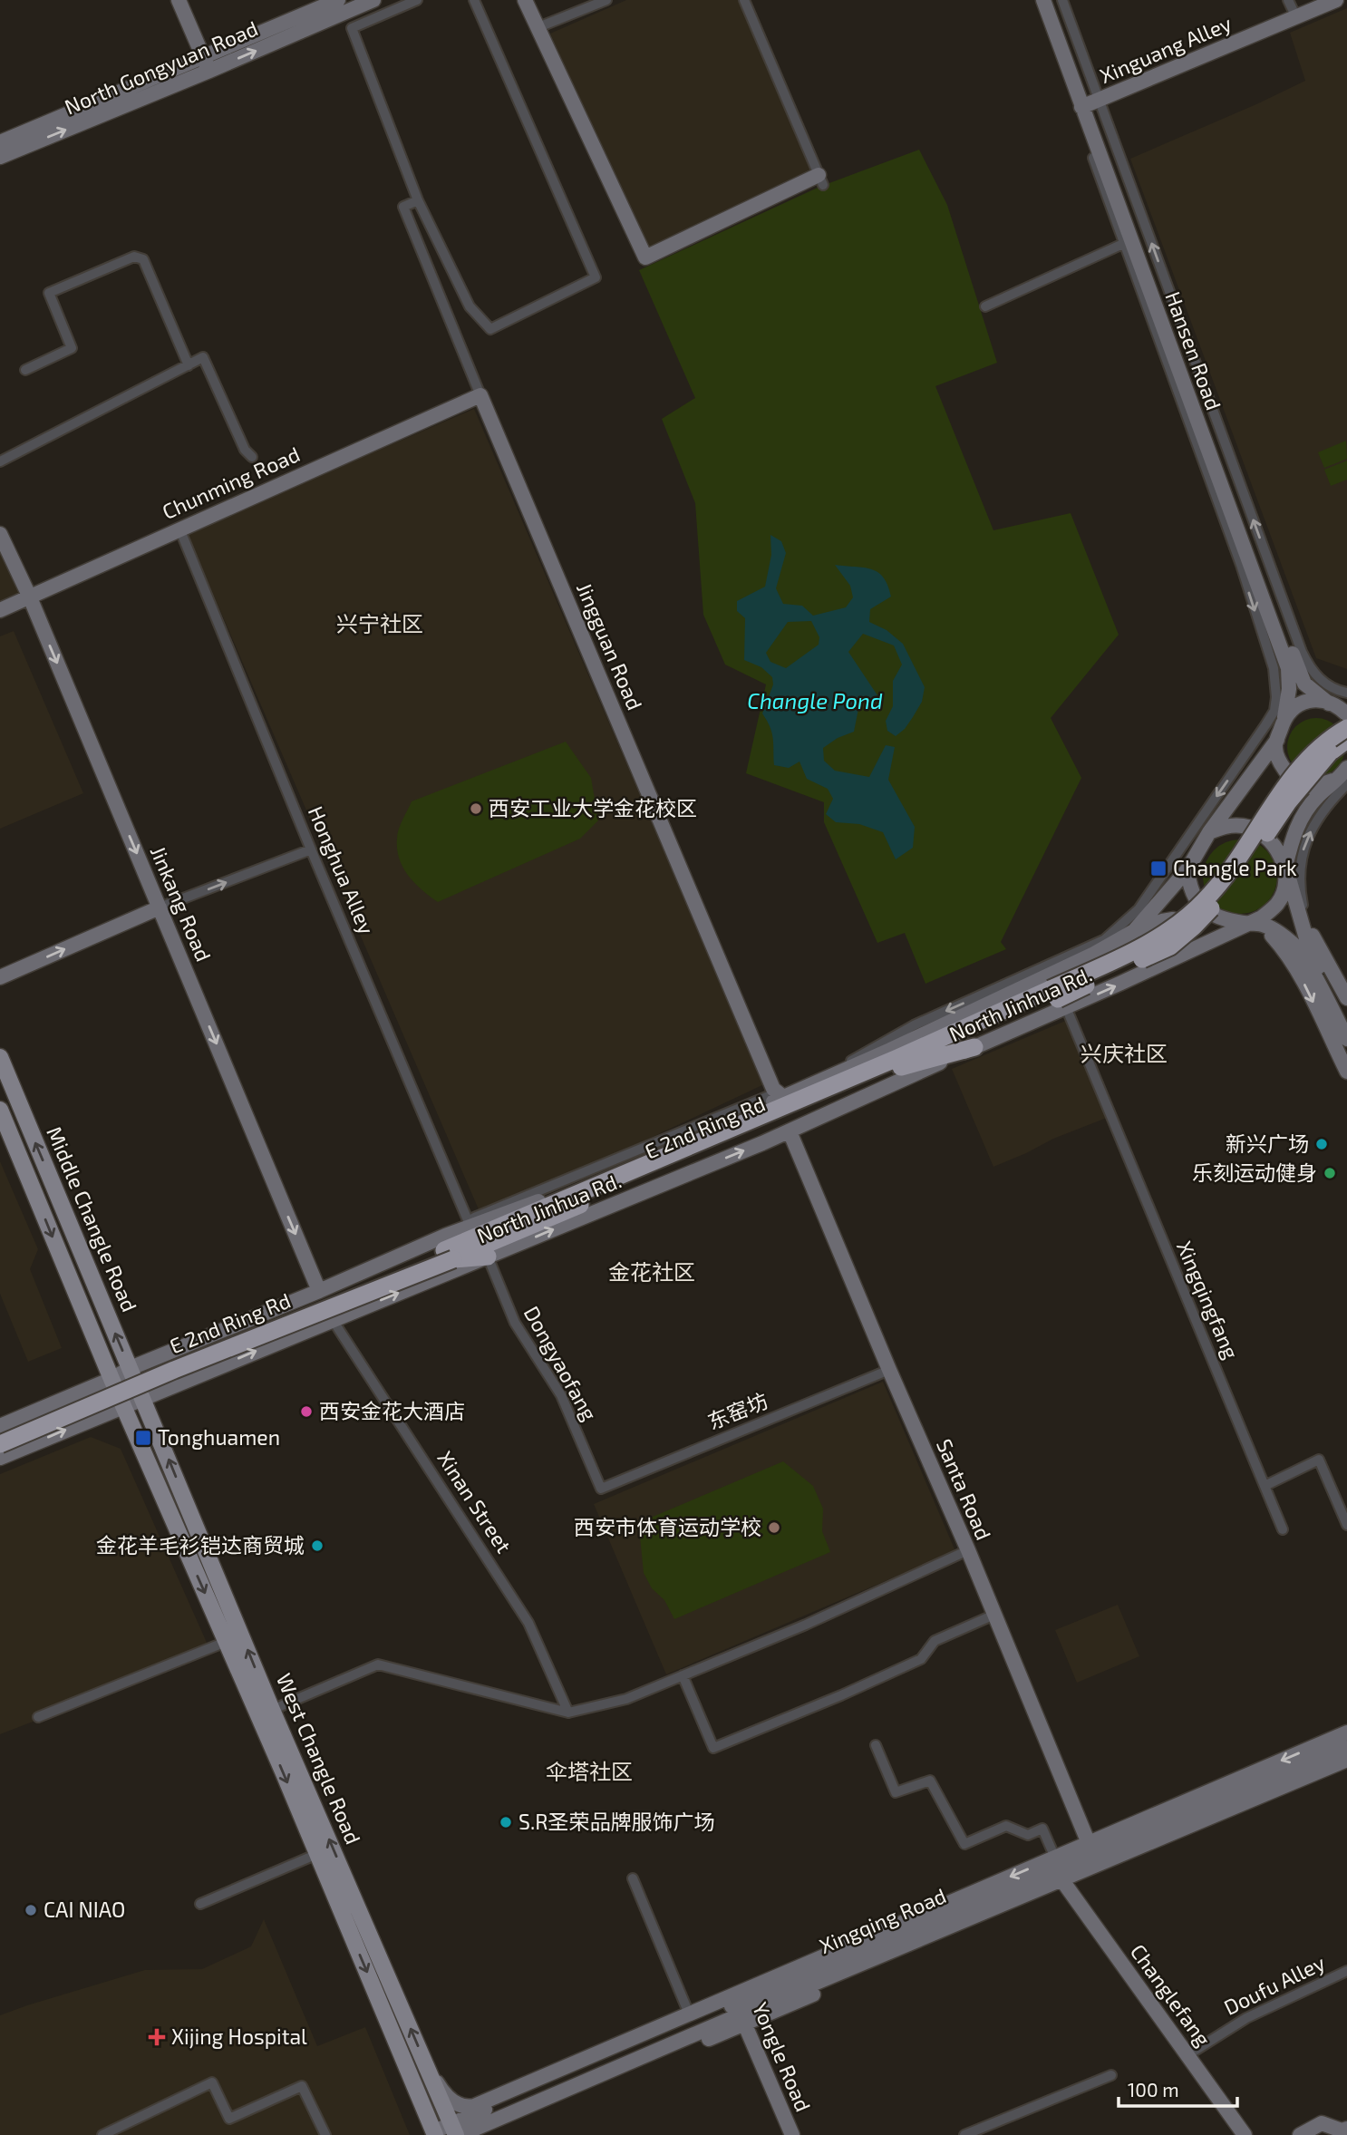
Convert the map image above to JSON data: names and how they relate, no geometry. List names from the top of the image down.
{
  "streets": {
    "highway": ["E 2nd Ring Rd"],
    "main road": [
      "Xinguang Alley",
      "North Gongyuan Road",
      "Hansen Road",
      "Chunming Road",
      "Jingguan Road",
      "Jinkang Road",
      "North Jinhua Rd.",
      "Middle Changle Road",
      "Santa Road",
      "West Changle Road",
      "Xingqing Road",
      "Changlefang",
      "Yongle Road"
    ],
    "street": [
      "Honghua Alley",
      "Xingqingfang",
      "Dongyaofang",
      "Xinan Street",
      "Doufu Alley"
    ]
  },
  "crossings": [
    ["Xinguang Alley", "Hansen Road"],
    ["Chunming Road", "Jingguan Road"],
    ["Chunming Road", "Honghua Alley"],
    ["Chunming Road", "Jinkang Road"],
    ["Jingguan Road", "North Jinhua Rd."],
    ["Honghua Alley", "North Jinhua Rd."],
    ["Jinkang Road", "North Jinhua Rd."],
    ["North Jinhua Rd.", "E 2nd Ring Rd"],
    ["North Jinhua Rd.", "Middle Changle Road"],
    ["North Jinhua Rd.", "Xingqingfang"],
    ["North Jinhua Rd.", "Dongyaofang"],
    ["North Jinhua Rd.", "Santa Road"],
    ["North Jinhua Rd.", "Xinan Street"],
    ["North Jinhua Rd.", "West Changle Road"],
    ["E 2nd Ring Rd", "Xingqingfang"],
    ["Middle Changle Road", "West Changle Road"],
    ["Dongyaofang", "Santa Road"],
    ["Santa Road", "Xingqing Road"],
    ["West Changle Road", "Xingqing Road"],
    ["Xingqing Road", "Changlefang"],
    ["Xingqing Road", "Yongle Road"],
    ["Doufu Alley", "Changlefang"]
  ],
  "one_way": ["Jinkang Road"],
  "districts": [
    "兴宁社区",
    "兴庆社区",
    "金花社区",
    "伞塔社区"
  ],
  "water": ["Changle Pond"],
  "places": {
    "other": [
      "西安工业大学金花校区",
      "新兴广场",
      "乐刻运动健身",
      "西安金花大酒店",
      "西安市体育运动学校",
      "金花羊毛衫铠达商贸城",
      "S.R圣荣品牌服饰广场",
      "CAI NIAO"
    ],
    "transit": ["Changle Park", "Tonghuamen"],
    "health": ["Xijing Hospital"]
  },
  "scale_bar": "100 m"
}
